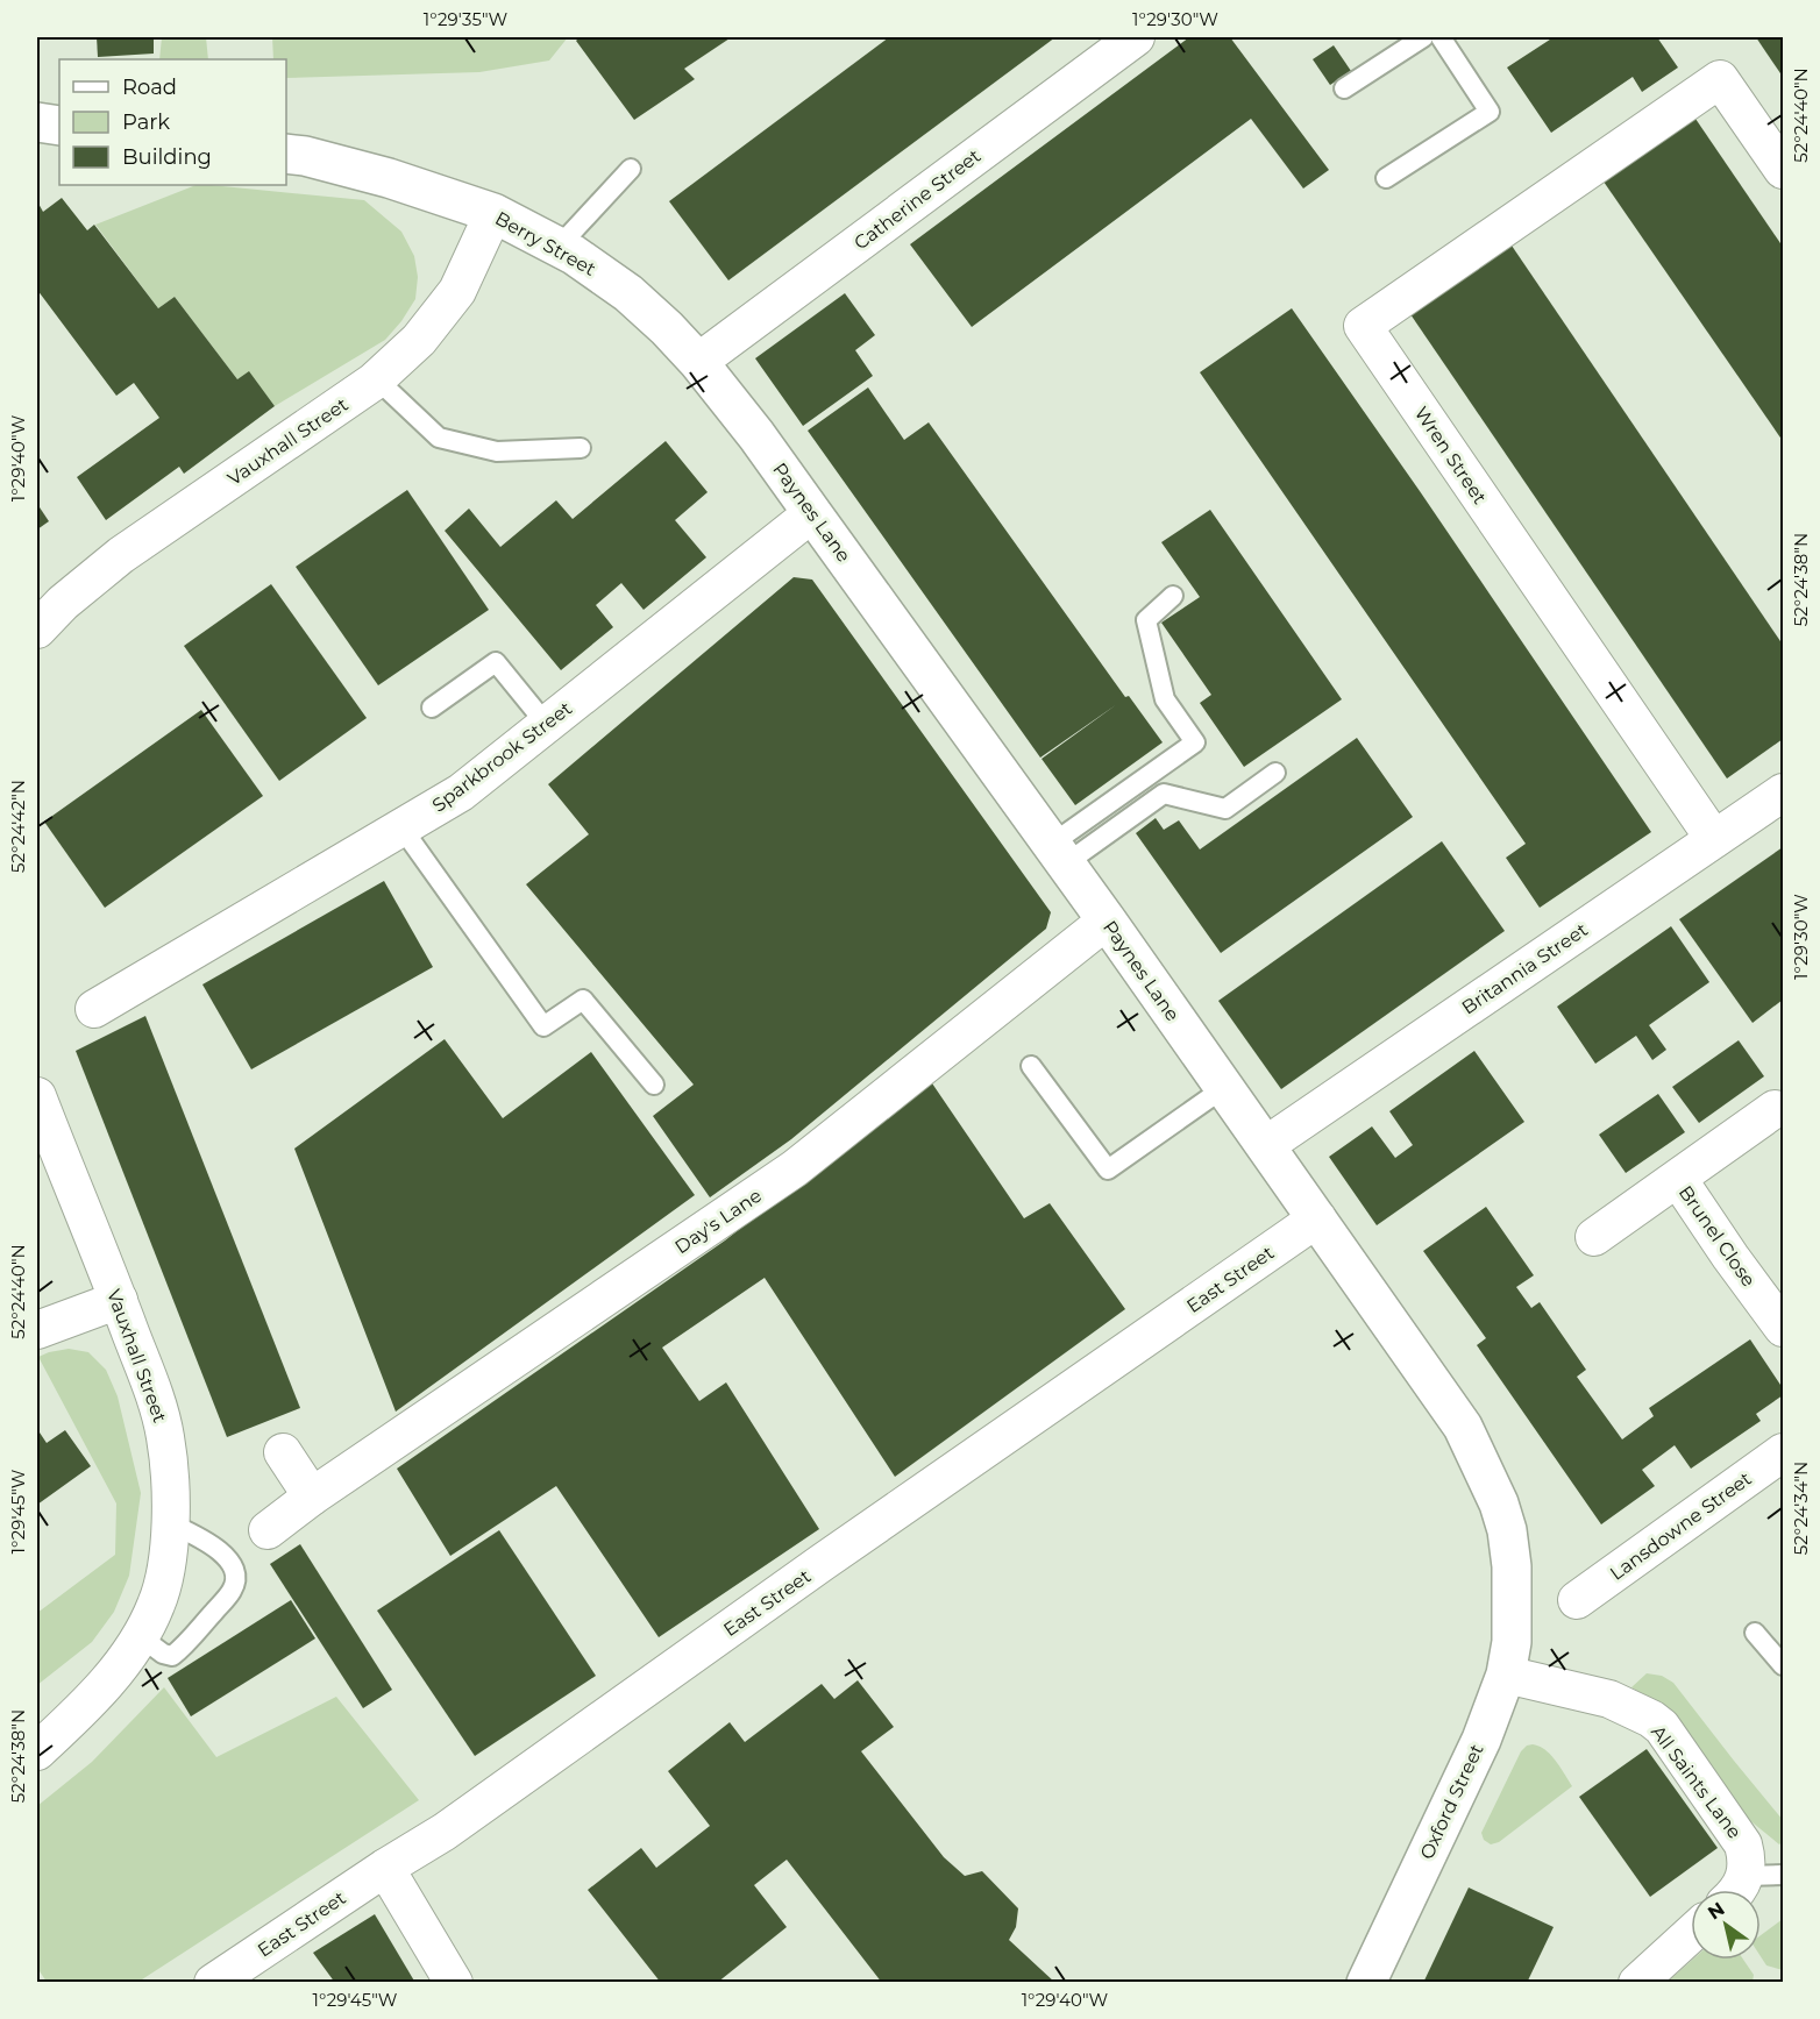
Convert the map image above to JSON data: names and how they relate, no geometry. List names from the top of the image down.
{
  "streets": {
    "street": [
      "Catherine Street",
      "Berry Street",
      "Vauxhall Street",
      "Wren Street",
      "Paynes Lane",
      "Sparkbrook Street",
      "Britannia Street",
      "Day's Lane",
      "Brunel Close",
      "East Street",
      "Lansdowne Street",
      "All Saints Lane",
      "Oxford Street"
    ]
  },
  "crossings": [
    ["Catherine Street", "Berry Street"],
    ["Catherine Street", "Paynes Lane"],
    ["Berry Street", "Vauxhall Street"],
    ["Berry Street", "Paynes Lane"],
    ["Wren Street", "Britannia Street"],
    ["Paynes Lane", "Sparkbrook Street"],
    ["Paynes Lane", "Britannia Street"],
    ["Paynes Lane", "Day's Lane"],
    ["Paynes Lane", "East Street"],
    ["Paynes Lane", "Oxford Street"],
    ["All Saints Lane", "Oxford Street"]
  ],
  "legend": ["Road", "Park", "Building"],
  "north": "top left",
  "coordinates": [
    "1°29'35\"W",
    "1°29'30\"W",
    "52°24'40\"N",
    "1°29'40\"W",
    "52°24'38\"N",
    "52°24'42\"N",
    "52°24'34\"N",
    "1°29'45\"W"
  ]
}
